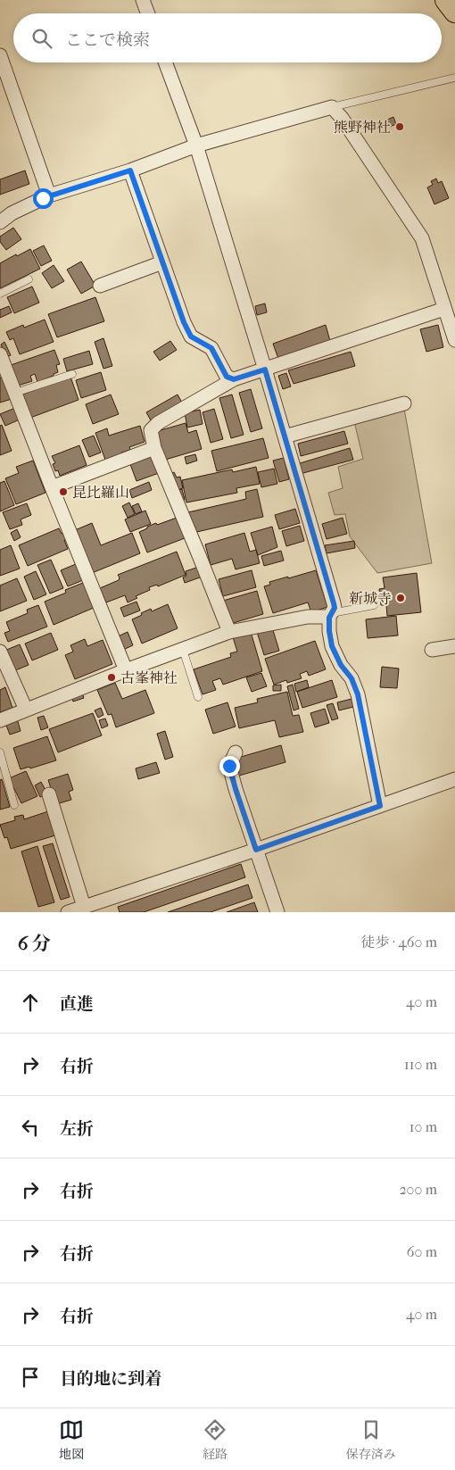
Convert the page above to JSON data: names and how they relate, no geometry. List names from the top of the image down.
{
  "places": [
    "熊野神社",
    "昆比羅山",
    "新城寺",
    "古峯神社"
  ],
  "page": {
    "search": "ここで検索",
    "heading": ["6 分", "徒歩 · 460 m"],
    "list": [
      ["直進", "40 m"],
      ["右折", "110 m"],
      ["左折", "10 m"],
      ["右折", "200 m"],
      ["右折", "60 m"],
      ["右折", "40 m"],
      "目的地に到着"
    ],
    "nav": ["地図", "経路", "保存済み"]
  }
}
